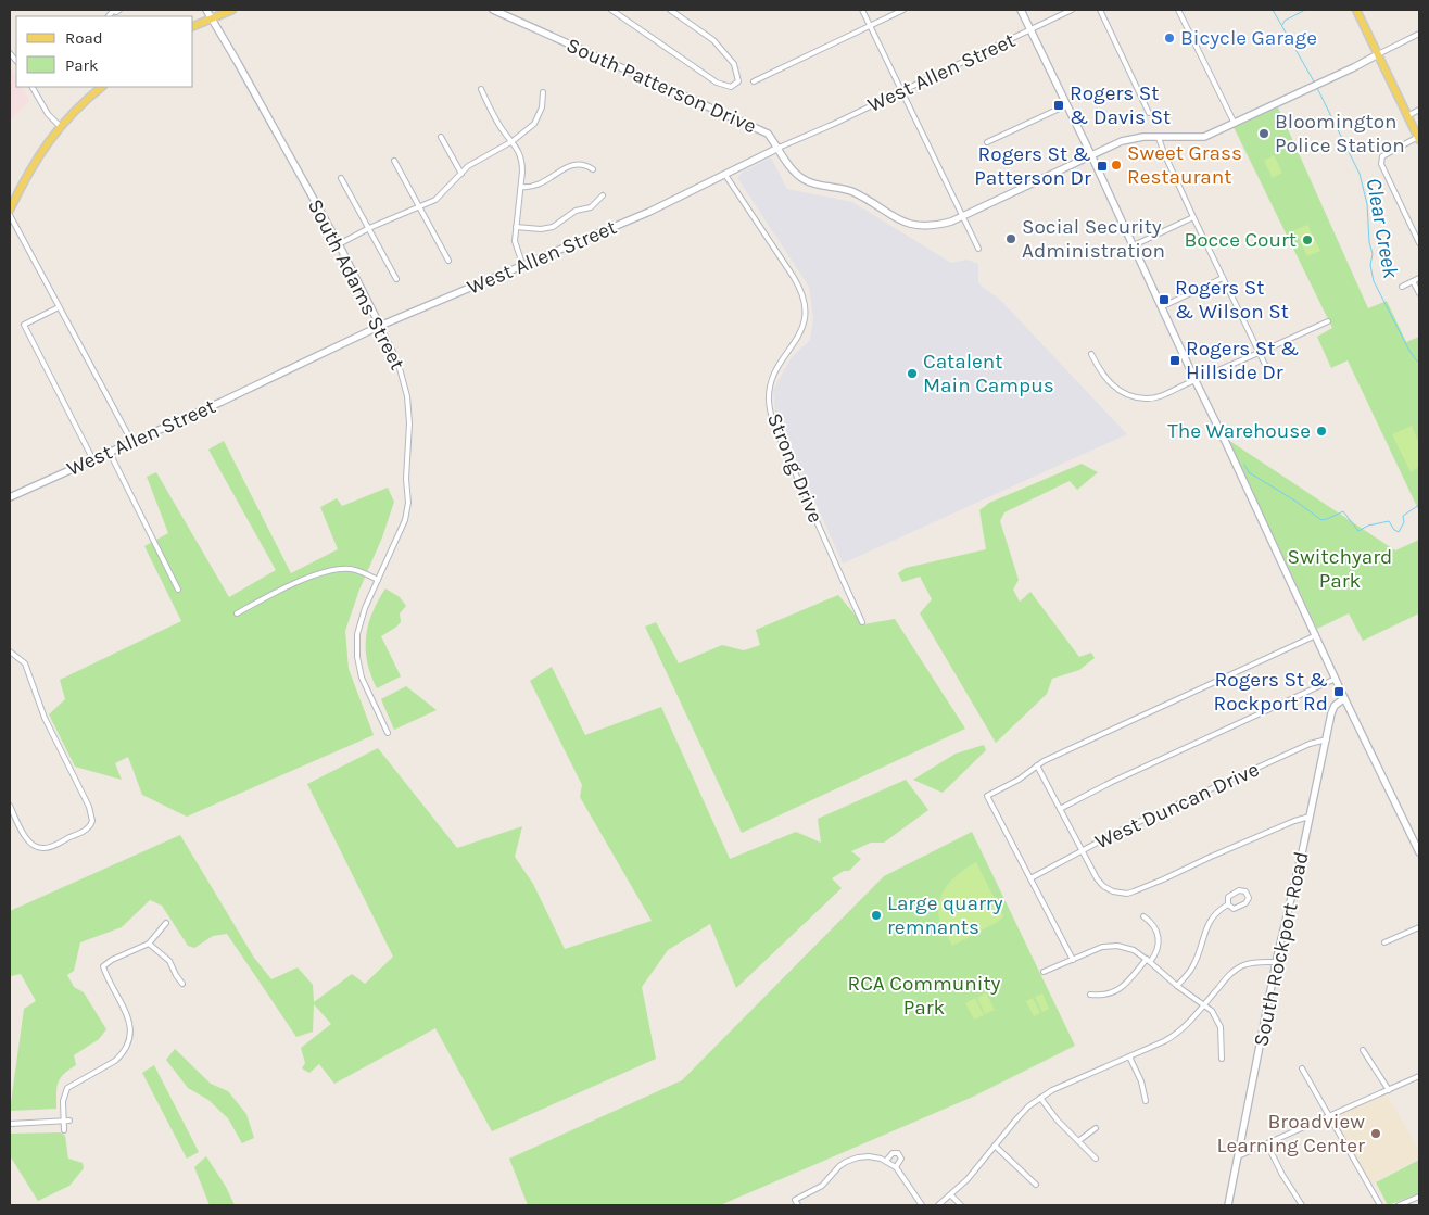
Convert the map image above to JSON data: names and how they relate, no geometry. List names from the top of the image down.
{
  "streets": {
    "street": [
      "West Allen Street",
      "South Patterson Drive",
      "South Adams Street",
      "Strong Drive",
      "West Duncan Drive",
      "South Rockport Road"
    ]
  },
  "crossings": [
    ["West Allen Street", "South Patterson Drive"],
    ["West Allen Street", "South Adams Street"],
    ["West Allen Street", "Strong Drive"],
    ["West Duncan Drive", "South Rockport Road"]
  ],
  "water": ["Clear Creek"],
  "parks": ["Switchyard Park", "RCA Community Park"],
  "places": {
    "other": [
      "Bicycle Garage",
      "Bloomington Police Station",
      "Sweet Grass Restaurant",
      "Social Security Administration",
      "Bocce Court",
      "Catalent Main Campus",
      "The Warehouse",
      "Large quarry remnants",
      "Broadview Learning Center"
    ],
    "transit": [
      "Rogers St & Davis St",
      "Rogers St & Patterson Dr",
      "Rogers St & Wilson St",
      "Rogers St & Hillside Dr",
      "Rogers St & Rockport Rd"
    ]
  },
  "legend": ["Road", "Park"]
}
